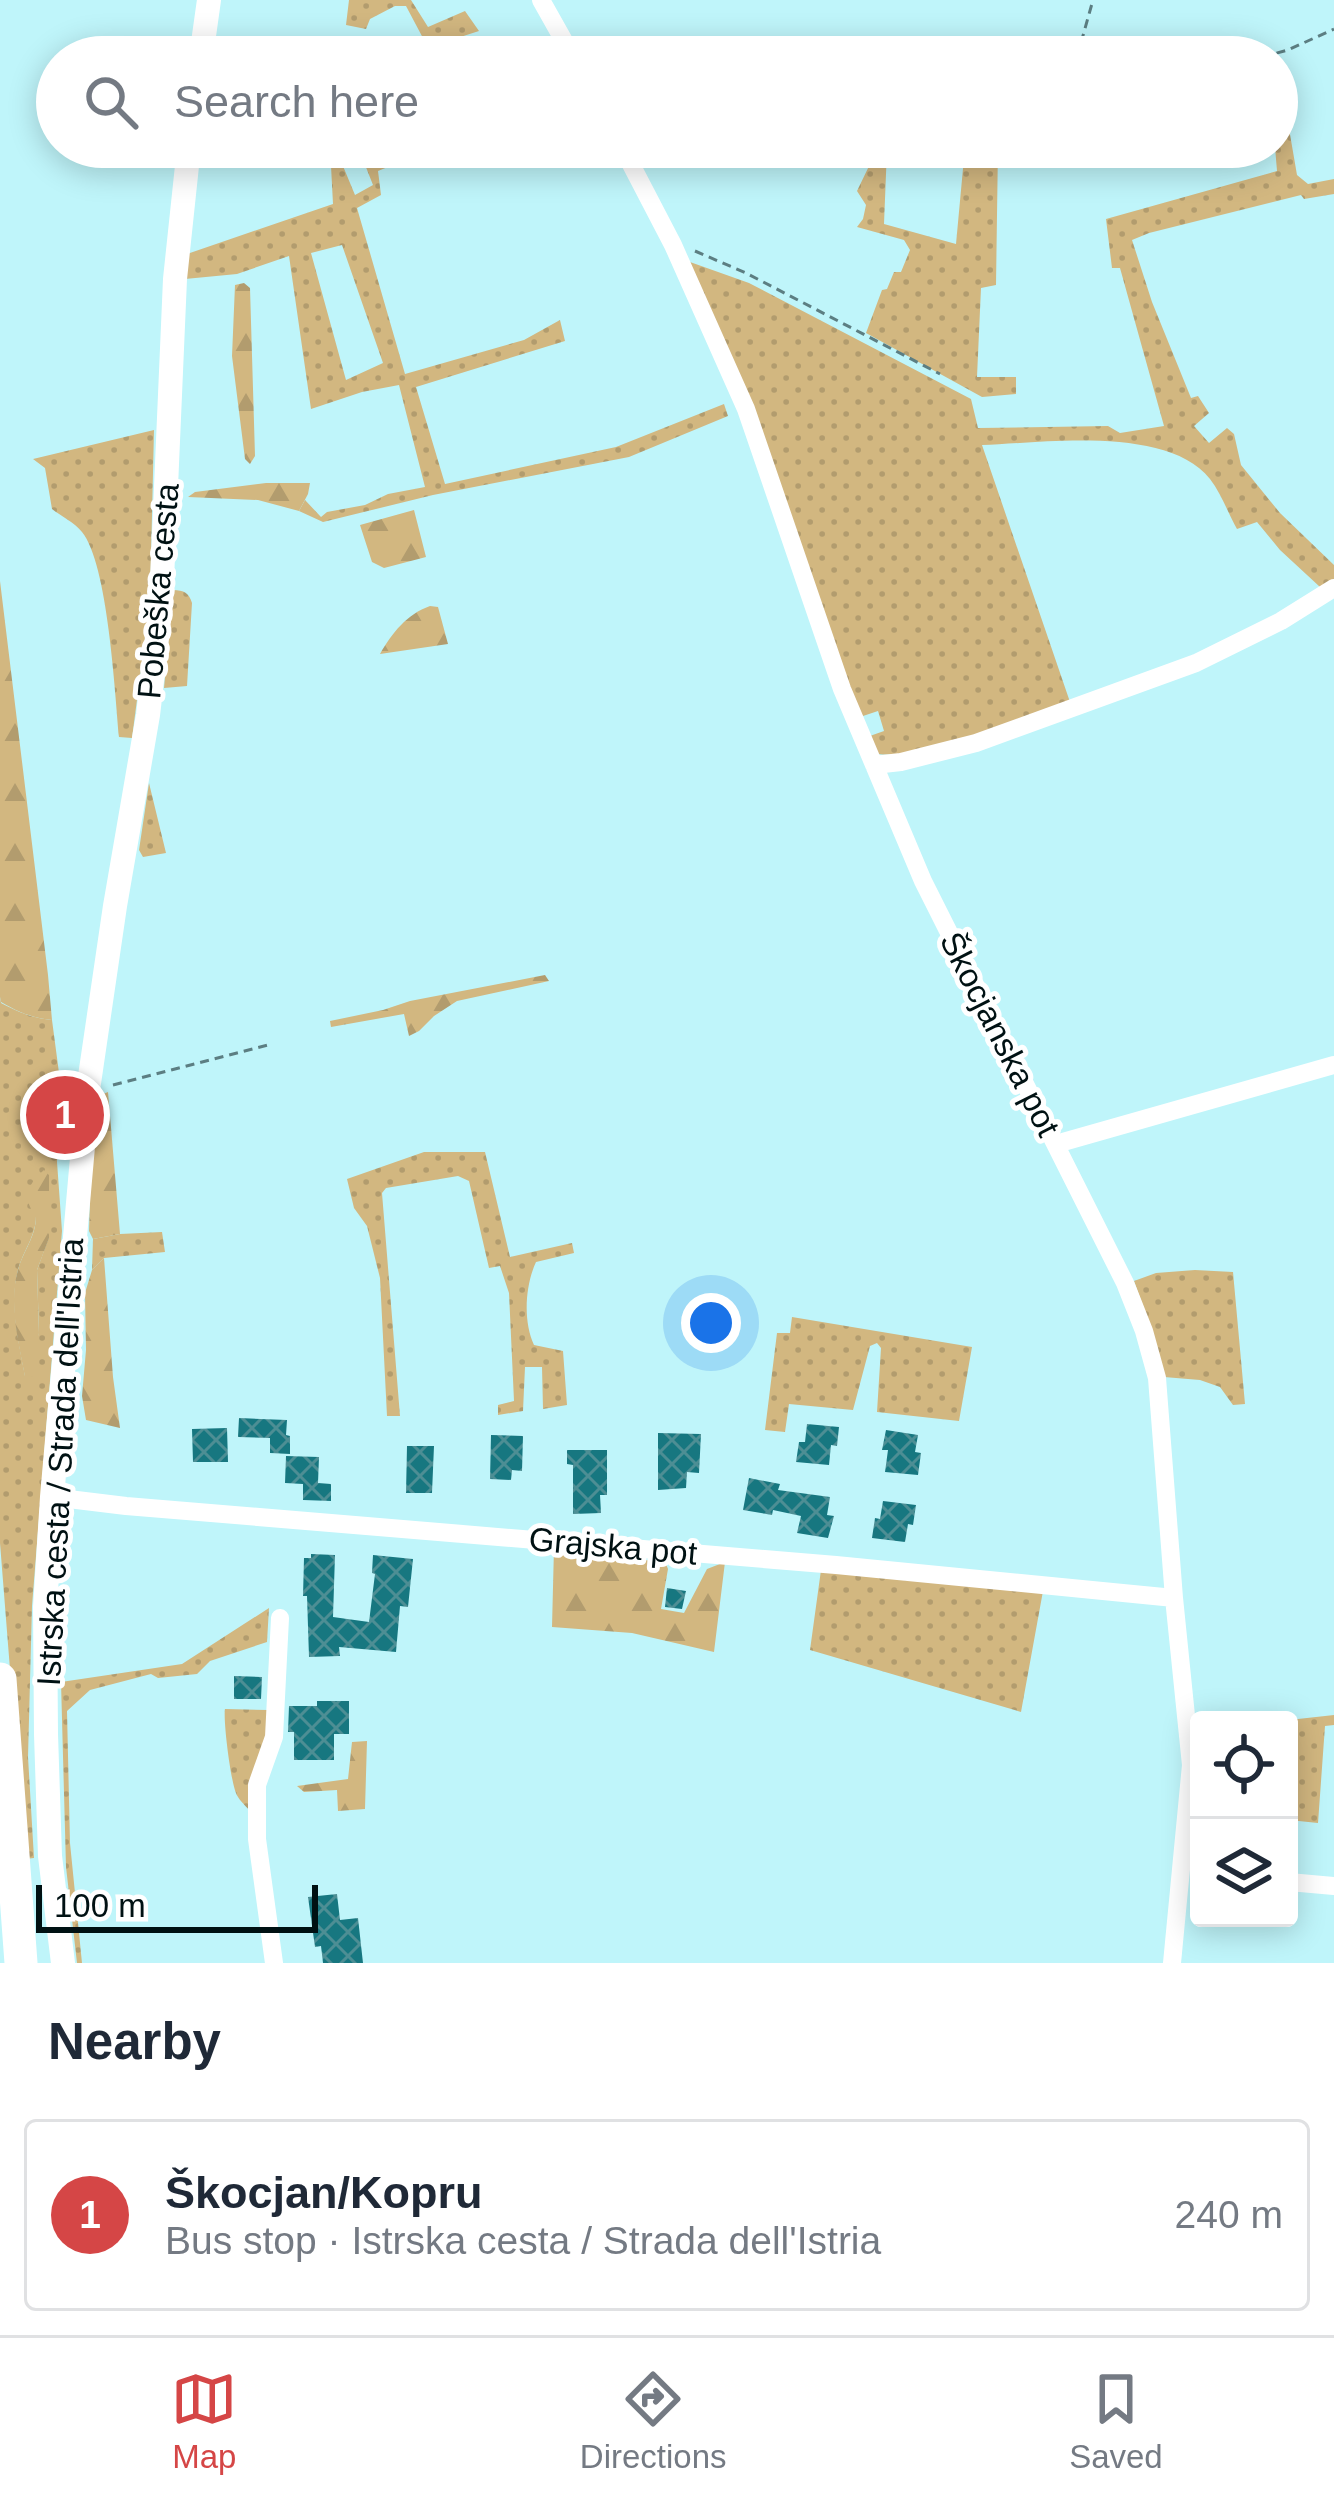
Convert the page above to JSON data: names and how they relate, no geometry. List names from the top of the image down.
{
  "streets": {
    "street": [
      "Pobeška cesta",
      "Škocjanska pot",
      "Istrska cesta / Strada dell'Istria",
      "Grajska pot"
    ]
  },
  "crossings": [
    ["Pobeška cesta", "Istrska cesta / Strada dell'Istria"],
    ["Škocjanska pot", "Grajska pot"],
    ["Istrska cesta / Strada dell'Istria", "Grajska pot"]
  ],
  "scale_bar": "100 m",
  "page": {
    "search": "Search here",
    "pins": "1",
    "scale": "100 m",
    "heading": "Nearby",
    "list": [
      {
        "mark": "1",
        "name": "Škocjan/Kopru",
        "note": "Bus stop · Istrska cesta / Strada dell'Istria",
        "value": "240 m"
      }
    ],
    "nav": ["Map", "Directions", "Saved"]
  }
}
